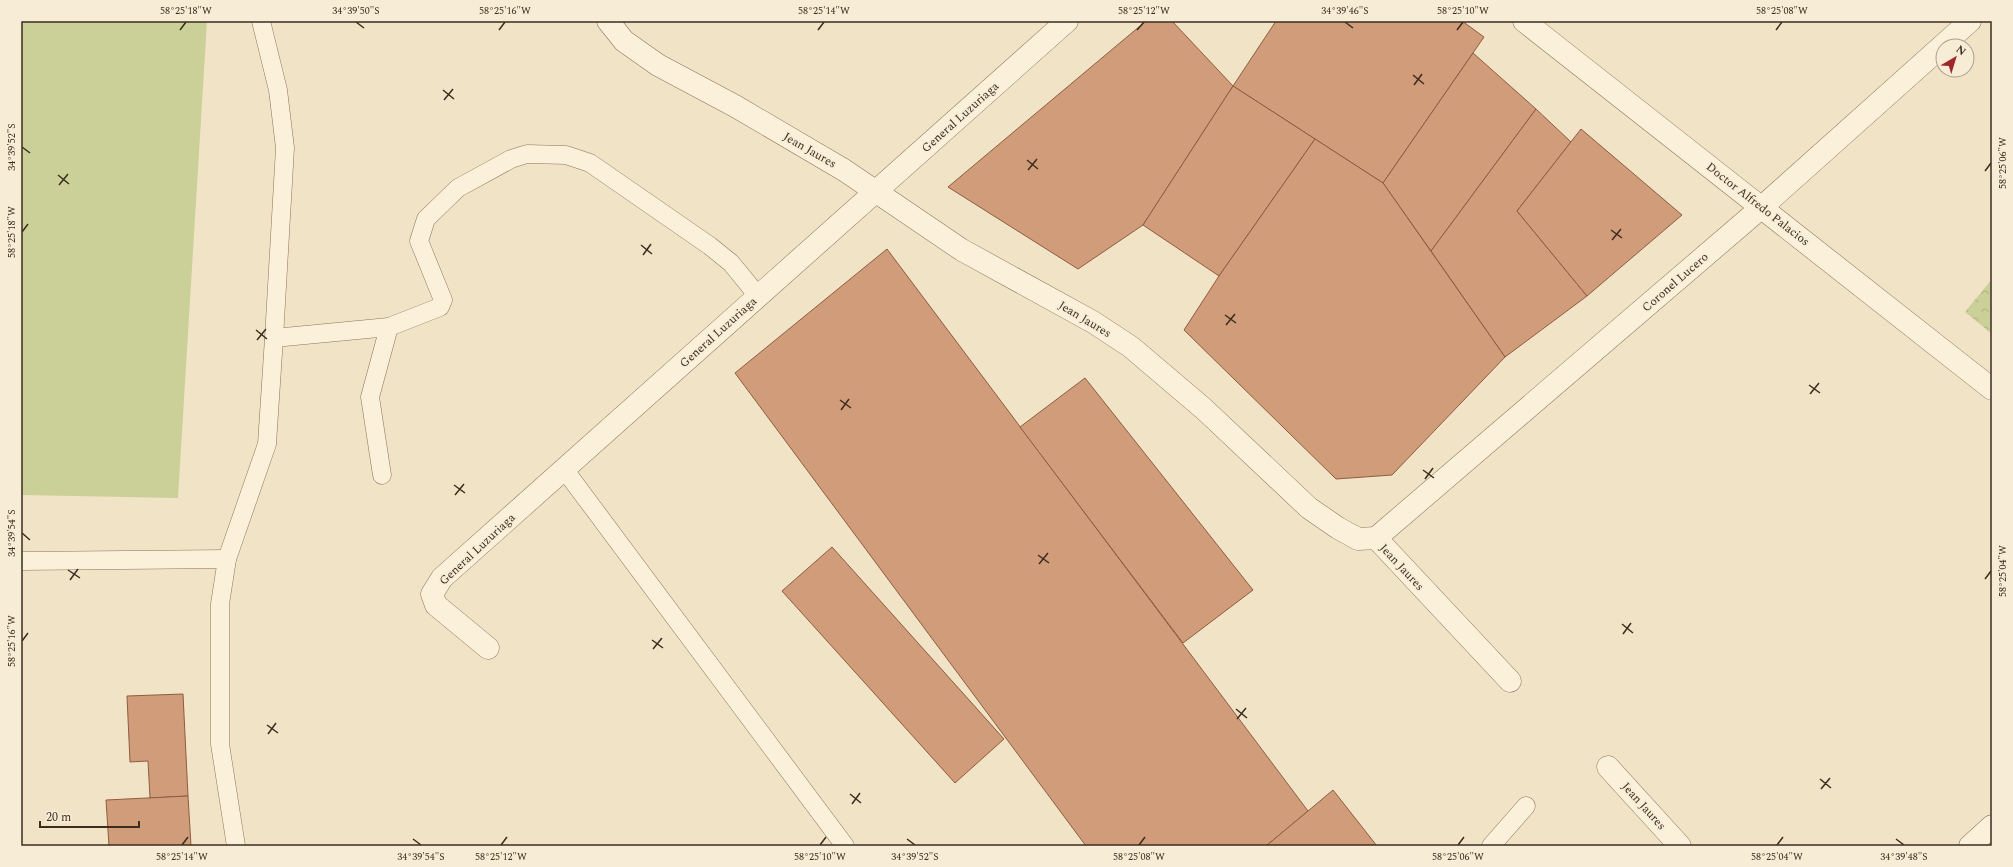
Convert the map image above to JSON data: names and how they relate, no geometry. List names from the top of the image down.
{
  "streets": {
    "street": [
      "General Luzuriaga",
      "Jean Jaures",
      "Doctor Alfredo Palacios",
      "Coronel Lucero"
    ]
  },
  "crossings": [
    ["General Luzuriaga", "Jean Jaures"],
    ["Jean Jaures", "Coronel Lucero"],
    ["Doctor Alfredo Palacios", "Coronel Lucero"]
  ],
  "scale_bar": "20 m",
  "north": "top right",
  "coordinates": [
    "58°25'18\"W",
    "34°39'50\"S",
    "58°25'16\"W",
    "58°25'14\"W",
    "58°25'12\"W",
    "34°39'46\"S",
    "58°25'10\"W",
    "58°25'08\"W",
    "34°39'52\"S",
    "58°25'06\"W",
    "34°39'54\"S",
    "58°25'04\"W",
    "34°39'48\"S"
  ]
}
